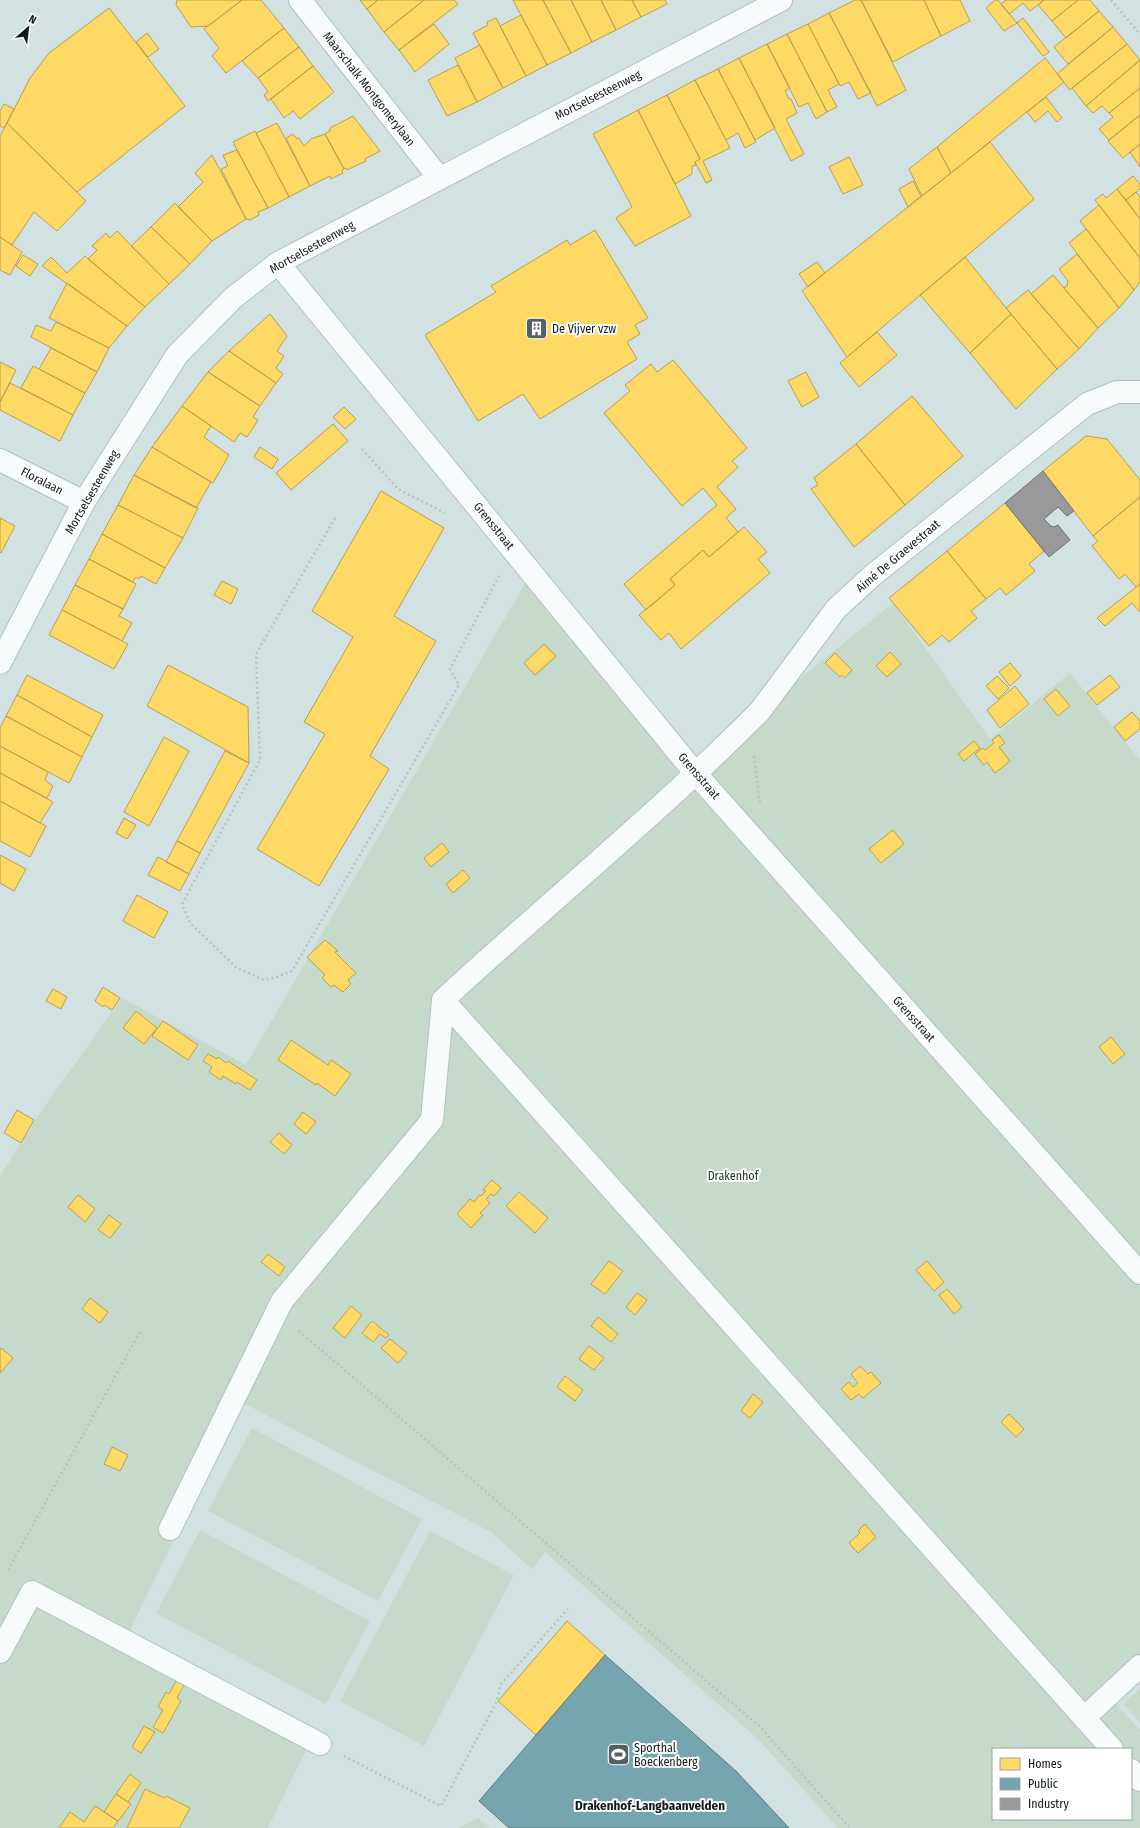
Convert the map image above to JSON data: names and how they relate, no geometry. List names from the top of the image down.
{
  "streets": {
    "street": [
      "Maarschalk Montgomerylaan",
      "Mortselsesteenweg",
      "Floralaan",
      "Grensstraat",
      "Aimé De Graevestraat"
    ]
  },
  "crossings": [
    ["Maarschalk Montgomerylaan", "Mortselsesteenweg"],
    ["Mortselsesteenweg", "Floralaan"],
    ["Mortselsesteenweg", "Grensstraat"],
    ["Grensstraat", "Aimé De Graevestraat"]
  ],
  "districts": ["Drakenhof-Langbaanvelden"],
  "parks": ["Drakenhof"],
  "places": {
    "building": ["De Vijver vzw"],
    "sports": ["Sporthal Boeckenberg"]
  },
  "legend": ["Homes", "Public", "Industry"],
  "north": "top right"
}
